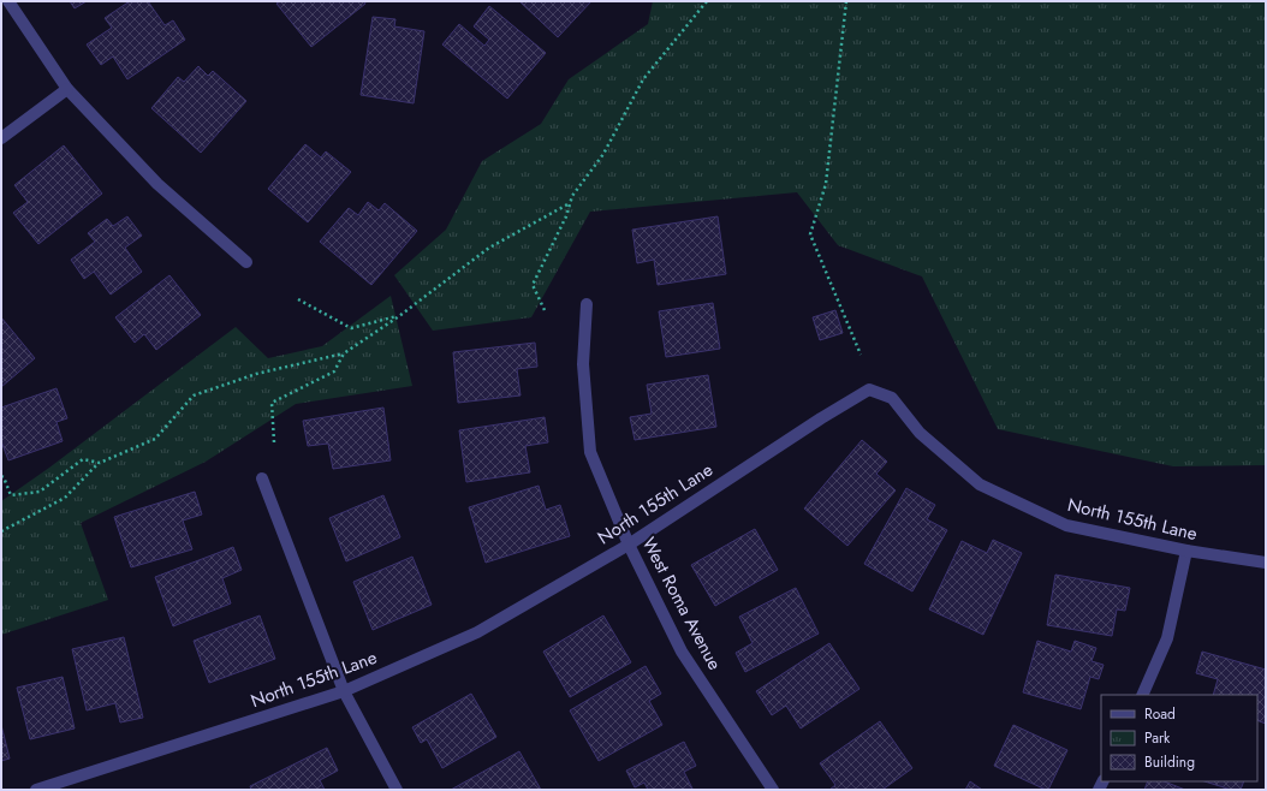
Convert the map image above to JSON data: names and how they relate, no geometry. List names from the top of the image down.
{
  "streets": {
    "street": ["North 155th Lane", "West Roma Avenue"]
  },
  "crossings": [
    ["North 155th Lane", "West Roma Avenue"]
  ],
  "legend": ["Road", "Park", "Building"]
}
